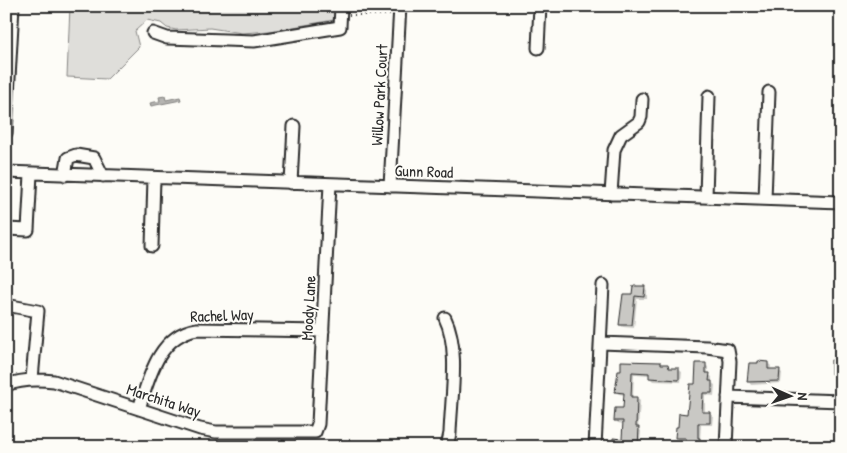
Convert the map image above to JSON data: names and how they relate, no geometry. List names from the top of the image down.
{
  "streets": {
    "street": [
      "Willow Park Court",
      "Gunn Road",
      "Moody Lane",
      "Rachel Way",
      "Marchita Way"
    ]
  },
  "crossings": [
    ["Willow Park Court", "Gunn Road"],
    ["Gunn Road", "Moody Lane"],
    ["Moody Lane", "Rachel Way"],
    ["Moody Lane", "Marchita Way"],
    ["Rachel Way", "Marchita Way"]
  ],
  "north": "right"
}
